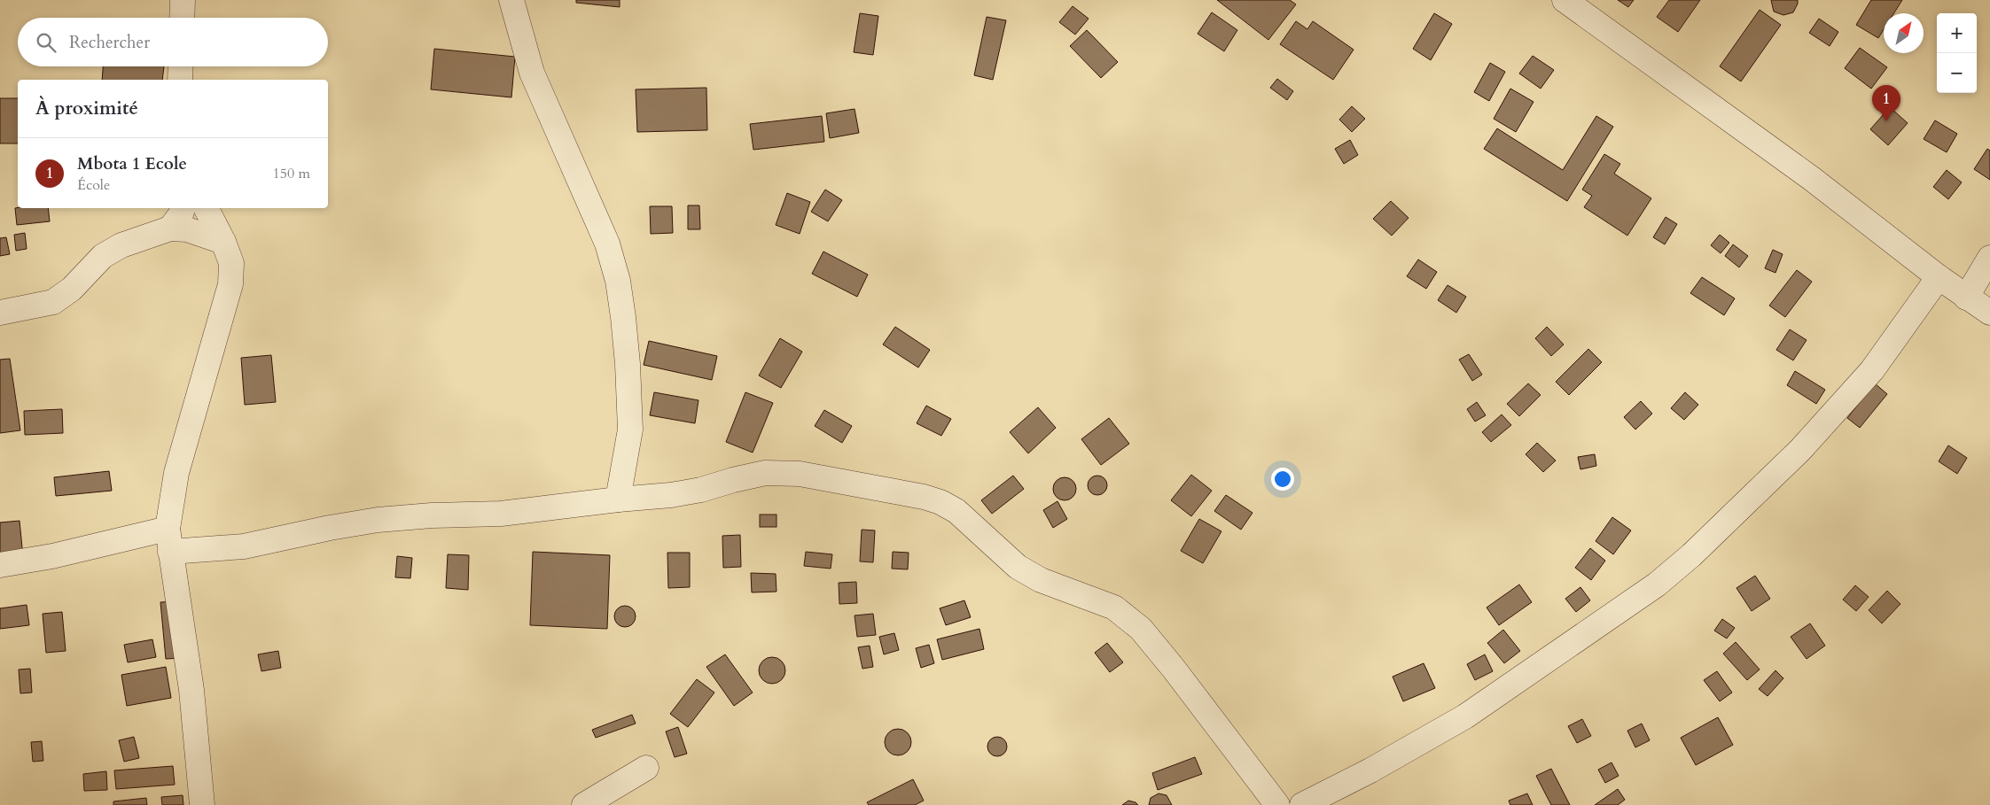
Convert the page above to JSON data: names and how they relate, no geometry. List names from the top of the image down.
{
  "north": "top right",
  "page": {
    "map_buttons": ["+", "−"],
    "search": "Rechercher",
    "heading": "À proximité",
    "pins": "1",
    "list": [
      {
        "mark": "1",
        "name": "Mbota 1 Ecole",
        "note": "École",
        "value": "150 m"
      }
    ]
  }
}
